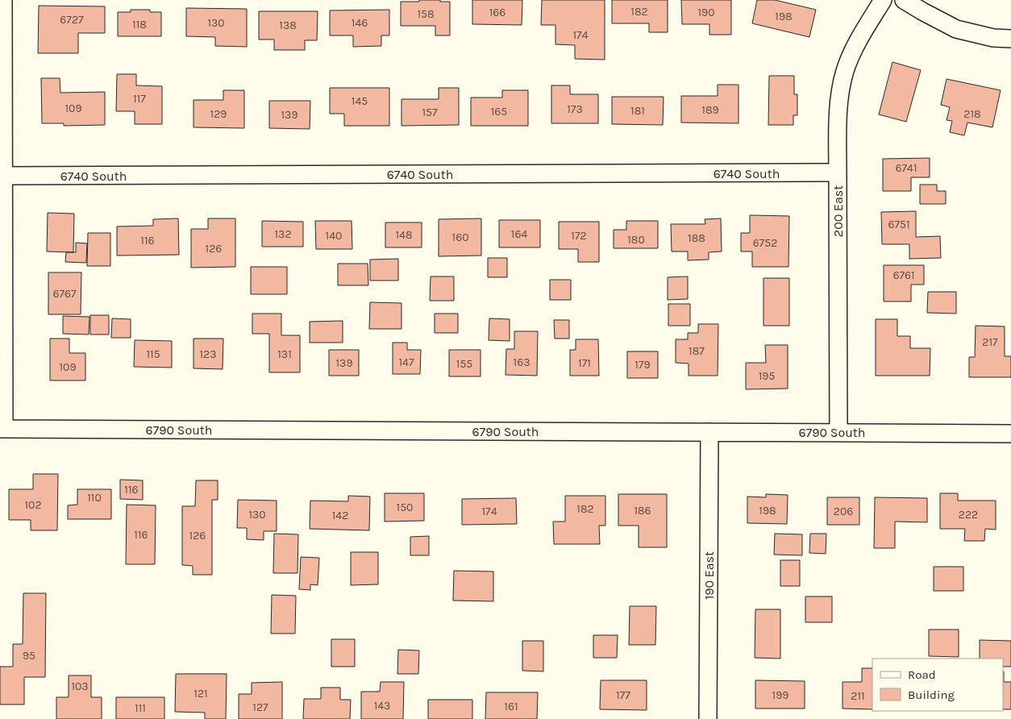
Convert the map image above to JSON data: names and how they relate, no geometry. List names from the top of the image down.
{
  "streets": {
    "street": [
      "6740 South",
      "200 East",
      "6790 South",
      "190 East"
    ]
  },
  "crossings": [
    ["6740 South", "200 East"],
    ["200 East", "6790 South"],
    ["6790 South", "190 East"]
  ],
  "house_numbers": [
    "182",
    "166",
    "190",
    "158",
    "198",
    "6727",
    "130",
    "146",
    "118",
    "138",
    "174",
    "117",
    "145",
    "109",
    "173",
    "189",
    "181",
    "165",
    "157",
    "129",
    "218",
    "139",
    "6741",
    "6751",
    "132",
    "164",
    "148",
    "140",
    "172",
    "160",
    "188",
    "180",
    "116",
    "6752",
    "126",
    "6761",
    "6767",
    "217",
    "187",
    "115",
    "123",
    "131",
    "147",
    "163",
    "139",
    "171",
    "155",
    "179",
    "109",
    "195",
    "116",
    "110",
    "102",
    "150",
    "182",
    "186",
    "198",
    "174",
    "206",
    "130",
    "222",
    "142",
    "116",
    "126",
    "95",
    "103",
    "121",
    "177",
    "199",
    "211",
    "143",
    "161",
    "127",
    "111"
  ],
  "legend": ["Road", "Building"]
}
